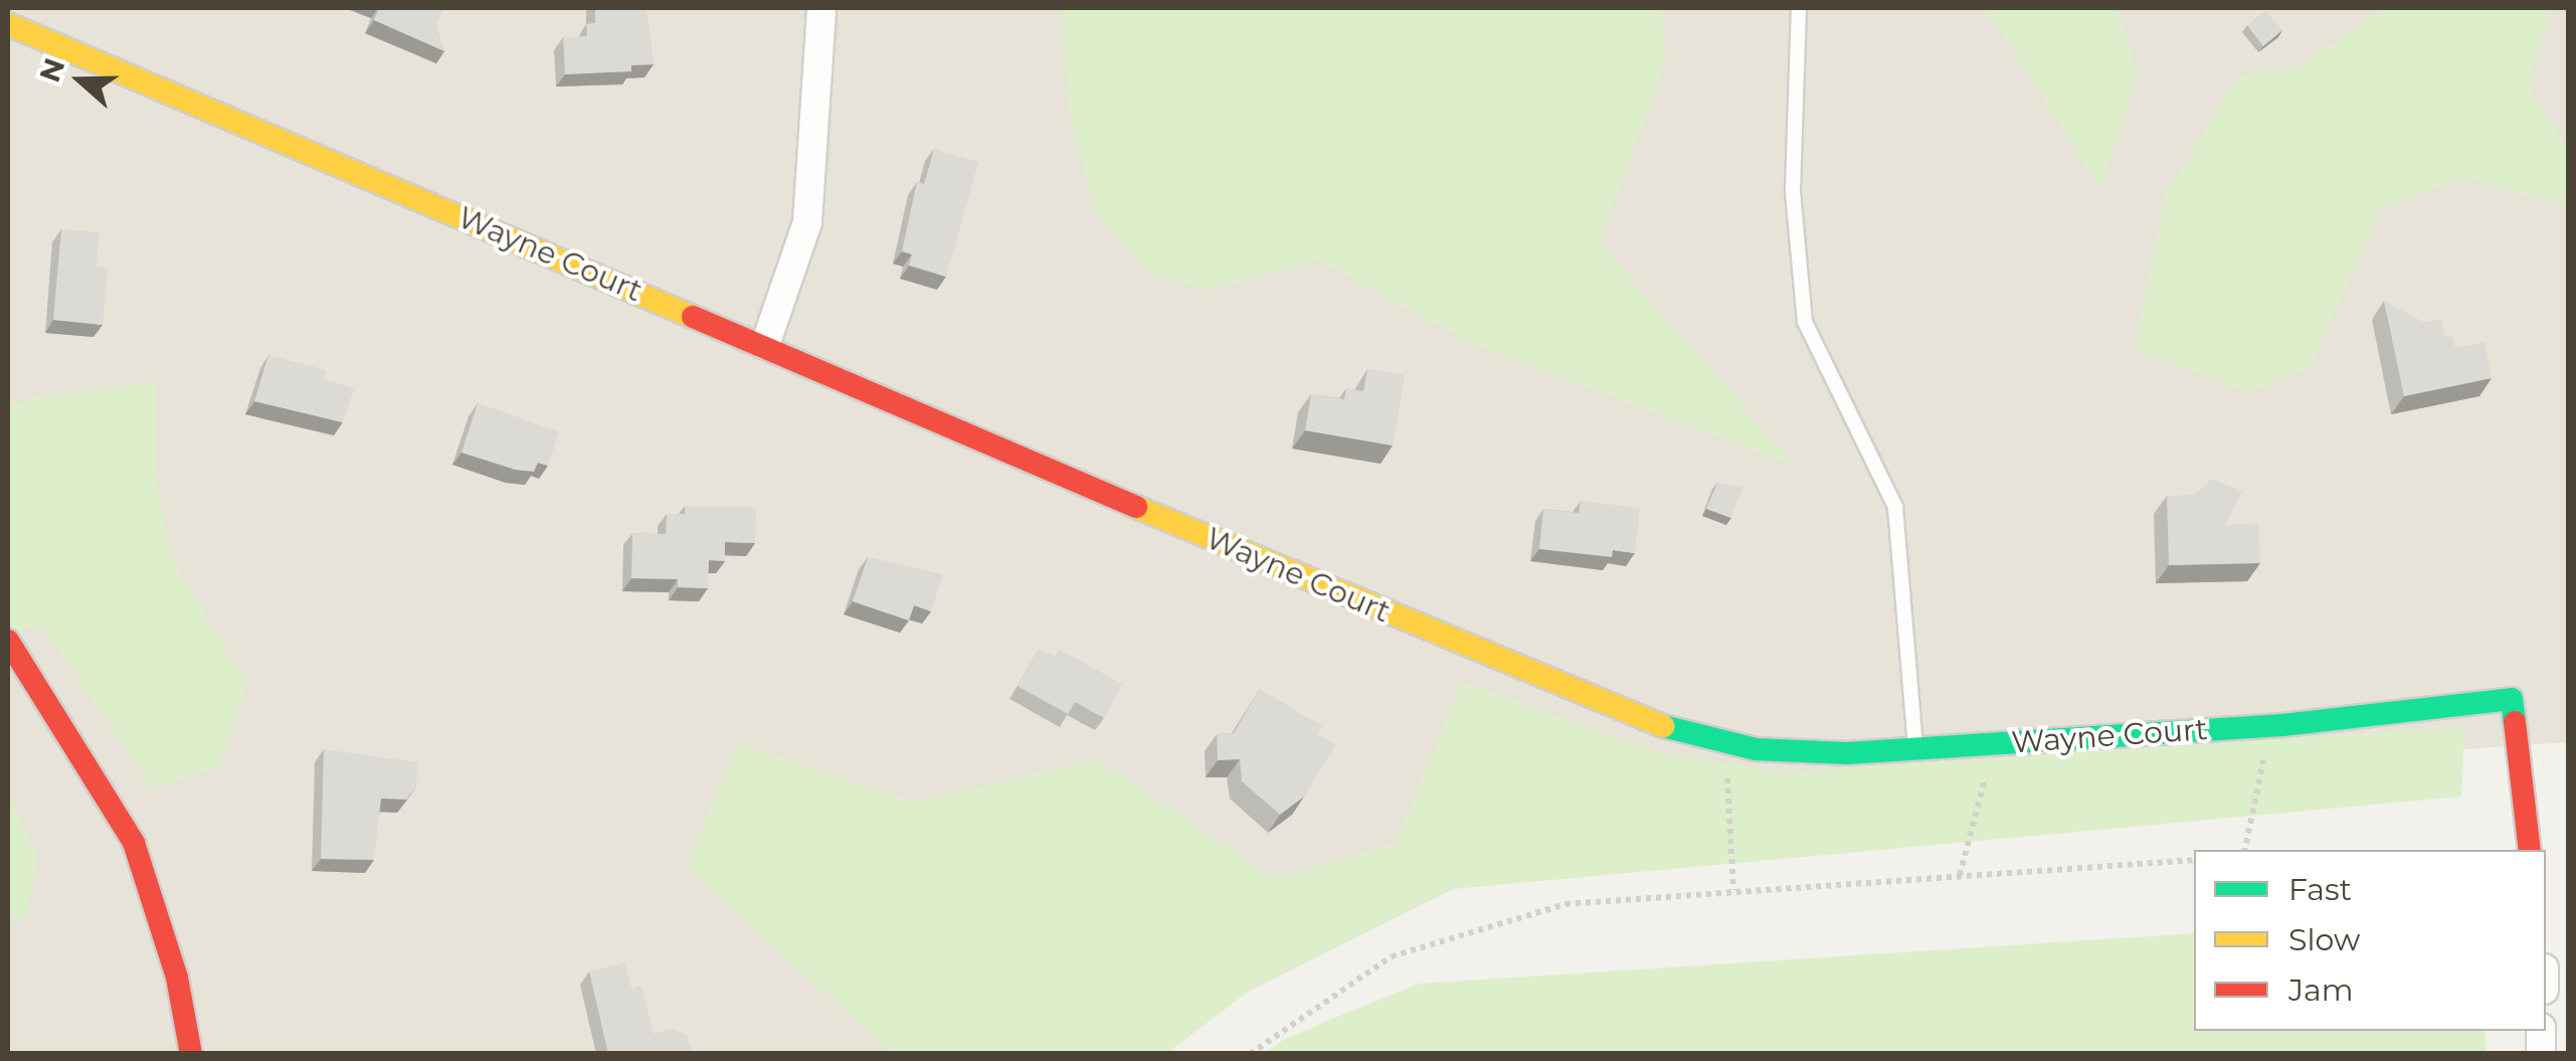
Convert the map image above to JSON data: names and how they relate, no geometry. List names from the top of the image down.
{
  "streets": {
    "street": ["Wayne Court"]
  },
  "legend": ["Fast", "Slow", "Jam"],
  "north": "left"
}
